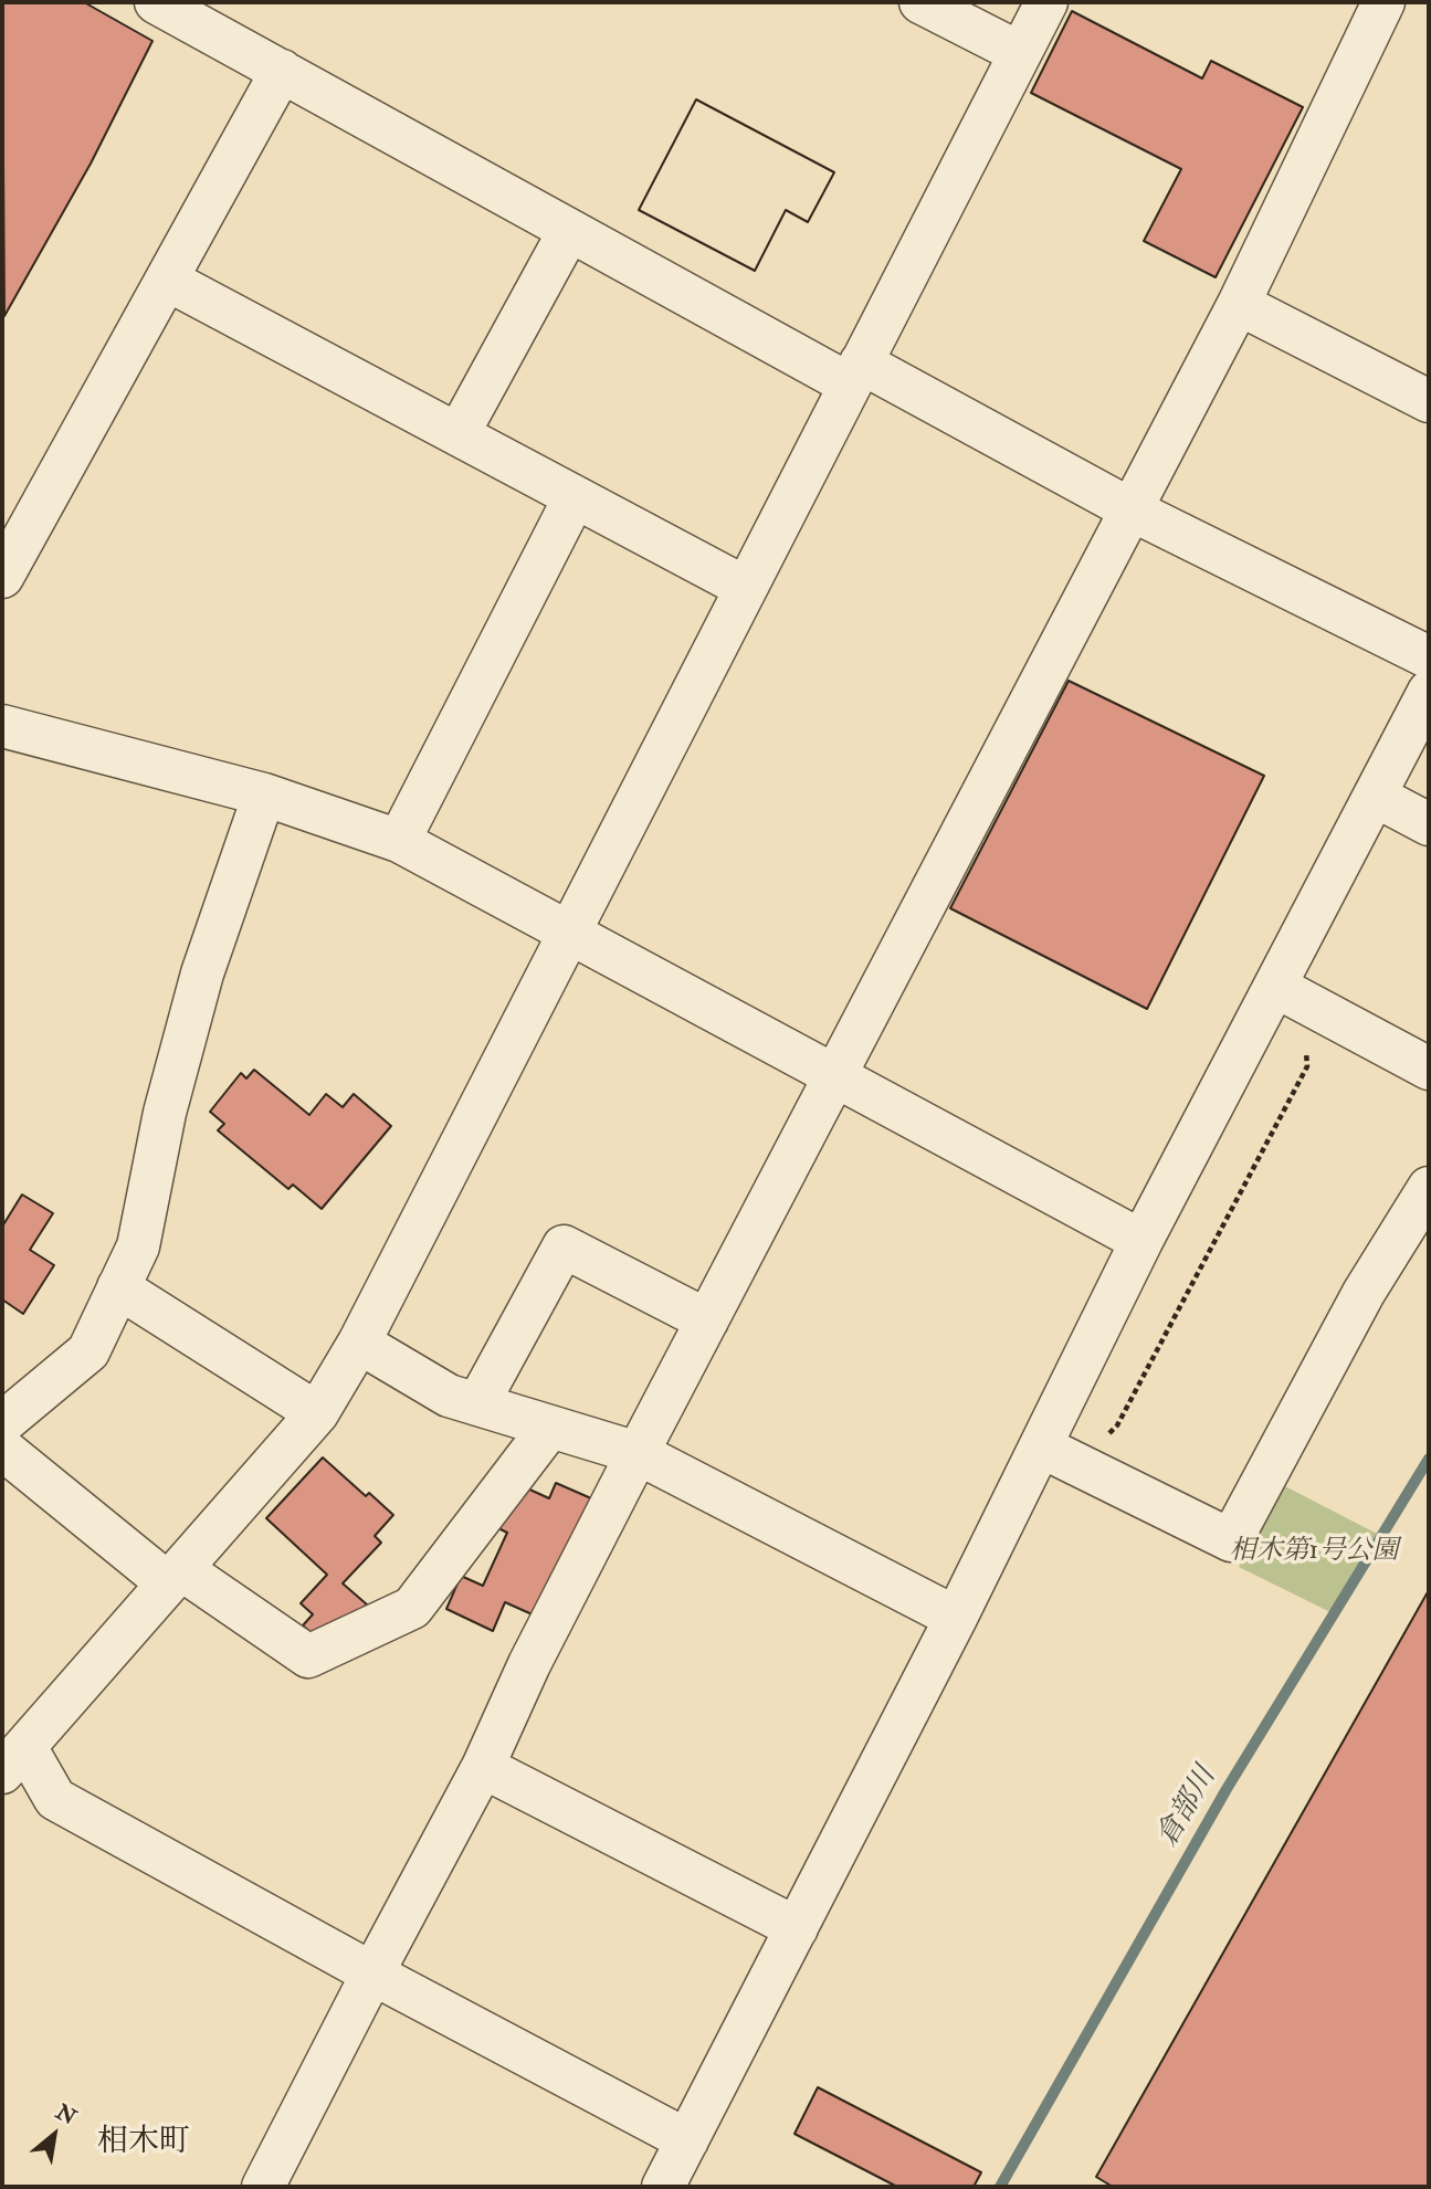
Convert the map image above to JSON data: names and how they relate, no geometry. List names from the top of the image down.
{
  "districts": ["相木町"],
  "water": ["倉部川"],
  "parks": ["相木第1号公園"],
  "north": "top right"
}
